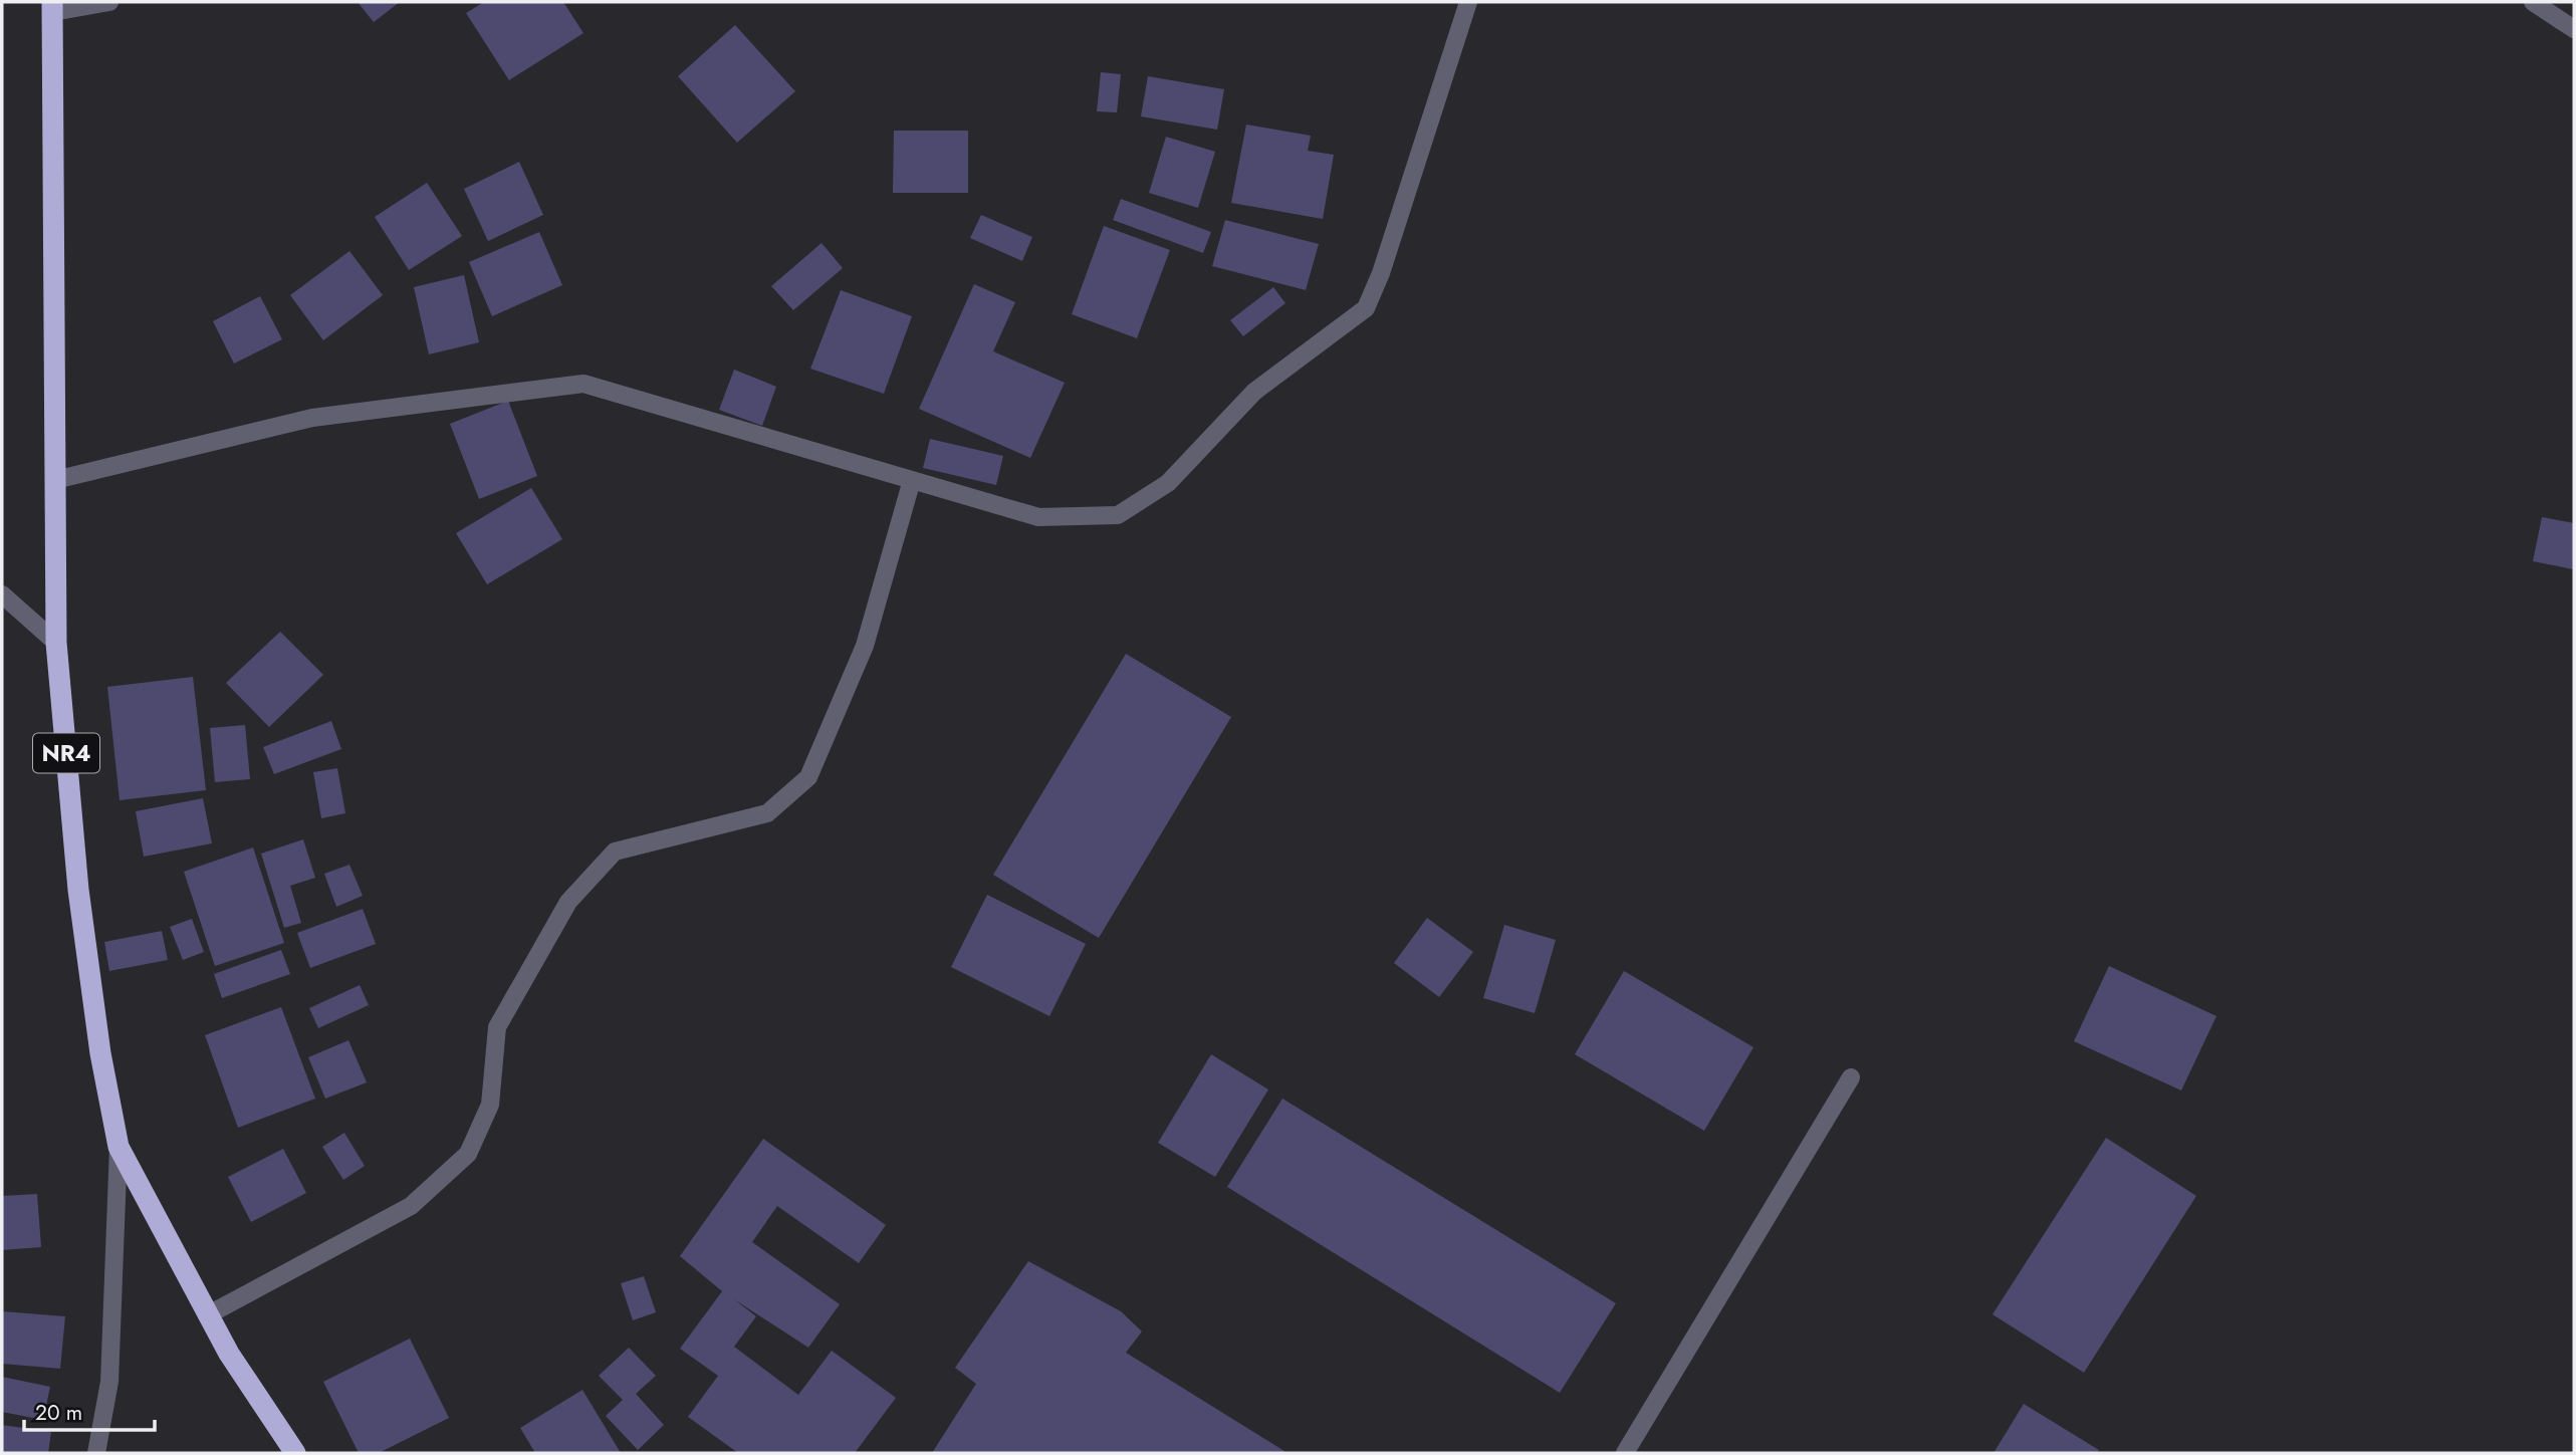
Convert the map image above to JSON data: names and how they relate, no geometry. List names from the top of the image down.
{
  "streets": {
    "highway": ["NR4"]
  },
  "scale_bar": "20 m"
}
